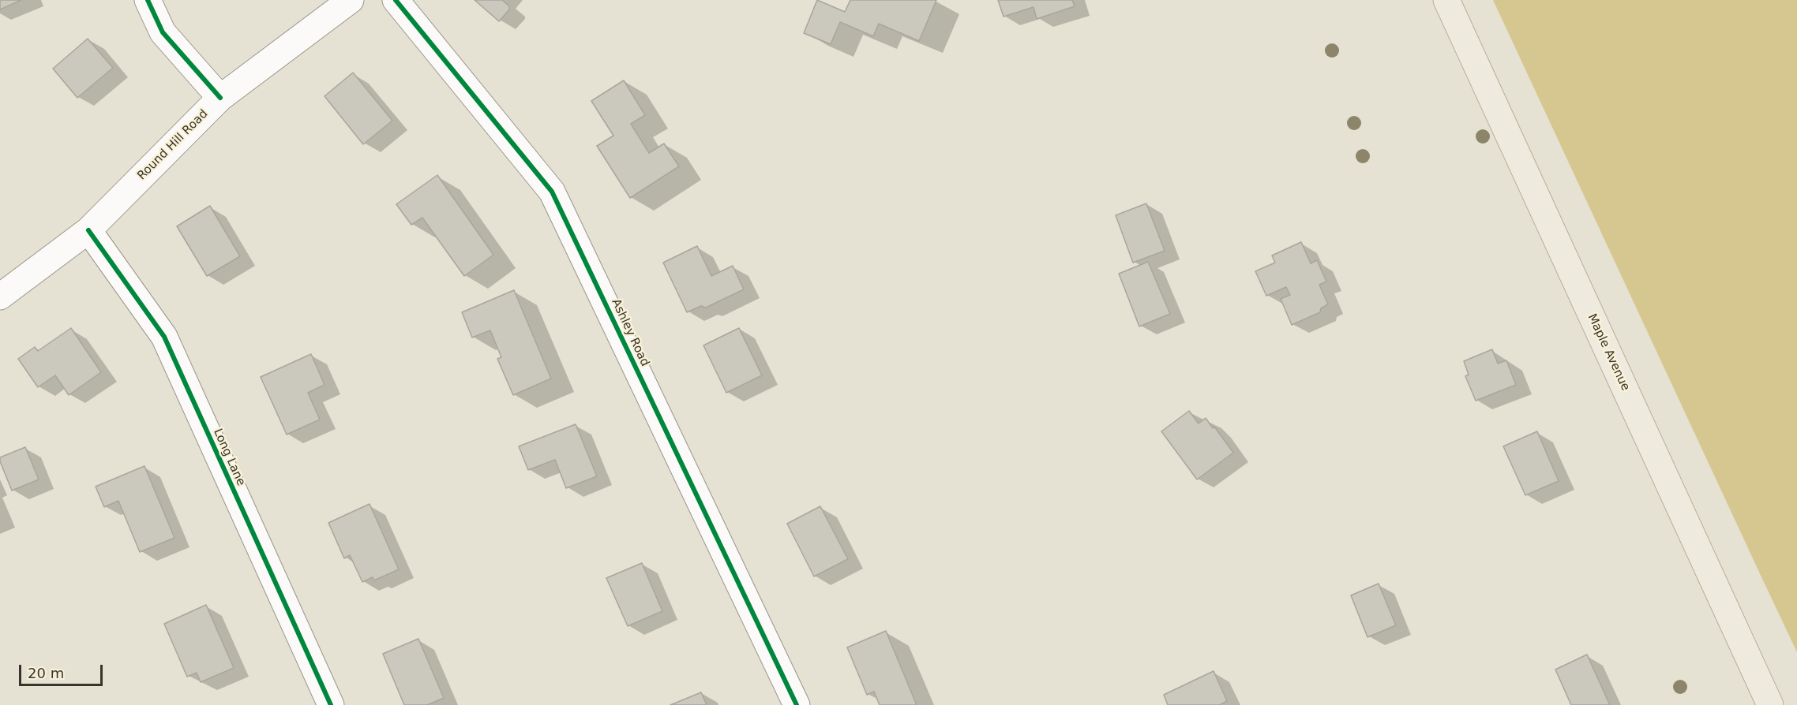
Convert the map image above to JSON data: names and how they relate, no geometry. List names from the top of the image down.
{
  "streets": {
    "main road": ["Maple Avenue"],
    "street": ["Round Hill Road", "Ashley Road", "Long Lane"]
  },
  "crossings": [
    ["Round Hill Road", "Long Lane"]
  ],
  "scale_bar": "20 m"
}
